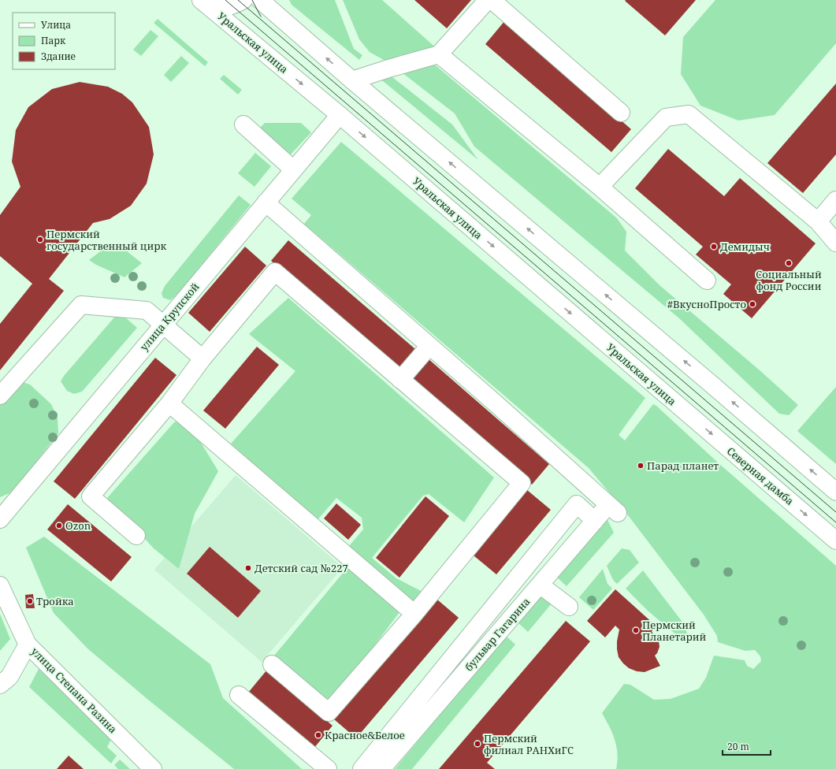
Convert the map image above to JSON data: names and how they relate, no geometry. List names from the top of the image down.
{
  "streets": {
    "street": [
      "Уральская улица",
      "улица Крупской",
      "Северная дамба",
      "бульвар Гагарина",
      "улица Степана Разина"
    ]
  },
  "crossings": [
    ["Уральская улица", "улица Крупской"],
    ["Уральская улица", "Северная дамба"]
  ],
  "places": [
    "Пермский государственный цирк",
    "Демидыч",
    "Социальный фонд России",
    "#ВкусноПросто",
    "Парад планет",
    "Ozon",
    "Детский сад №227",
    "Тройка",
    "Пермский Планетарий",
    "Красное&Белое",
    "Пермский филиал РАНХиГС"
  ],
  "legend": ["Улица", "Парк", "Здание"],
  "scale_bar": "20 m"
}
